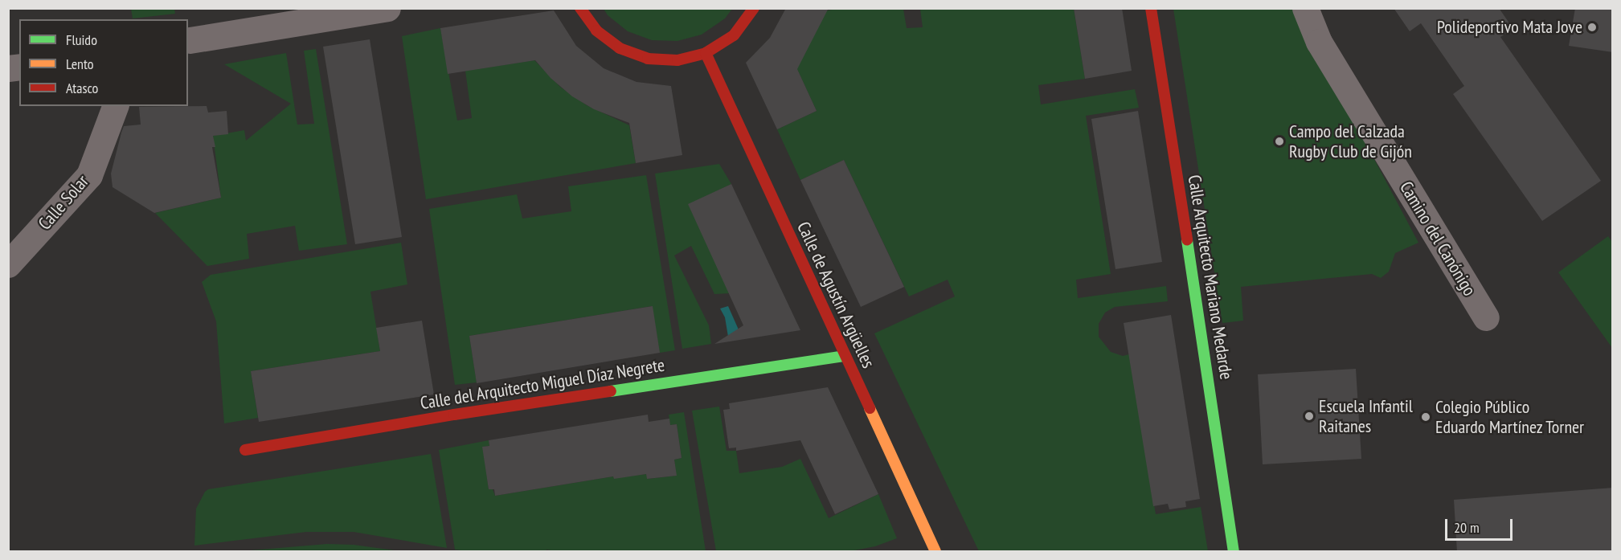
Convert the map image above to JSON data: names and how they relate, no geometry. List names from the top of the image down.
{
  "streets": {
    "street": [
      "Calle Solar",
      "Camino del Canónigo",
      "Calle Arquitecto Mariano Medarde",
      "Calle de Agustín Argüelles",
      "Calle del Arquitecto Miguel Díaz Negrete"
    ]
  },
  "crossings": [
    ["Calle de Agustín Argüelles", "Calle del Arquitecto Miguel Díaz Negrete"]
  ],
  "places": [
    "Polideportivo Mata Jove",
    "Campo del Calzada Rugby Club de Gijón",
    "Escuela Infantil Raitanes",
    "Colegio Público Eduardo Martínez Torner"
  ],
  "legend": ["Fluido", "Lento", "Atasco"],
  "scale_bar": "20 m"
}
